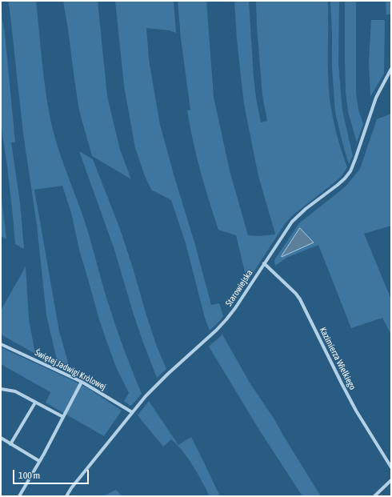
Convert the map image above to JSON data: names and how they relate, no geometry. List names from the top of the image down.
{
  "streets": {
    "street": ["Starowiejska", "Kazimierza Wielkiego", "Świętej Jadwigi Królowej"]
  },
  "crossings": [
    ["Starowiejska", "Kazimierza Wielkiego"],
    ["Starowiejska", "Świętej Jadwigi Królowej"]
  ],
  "scale_bar": "100 m"
}
